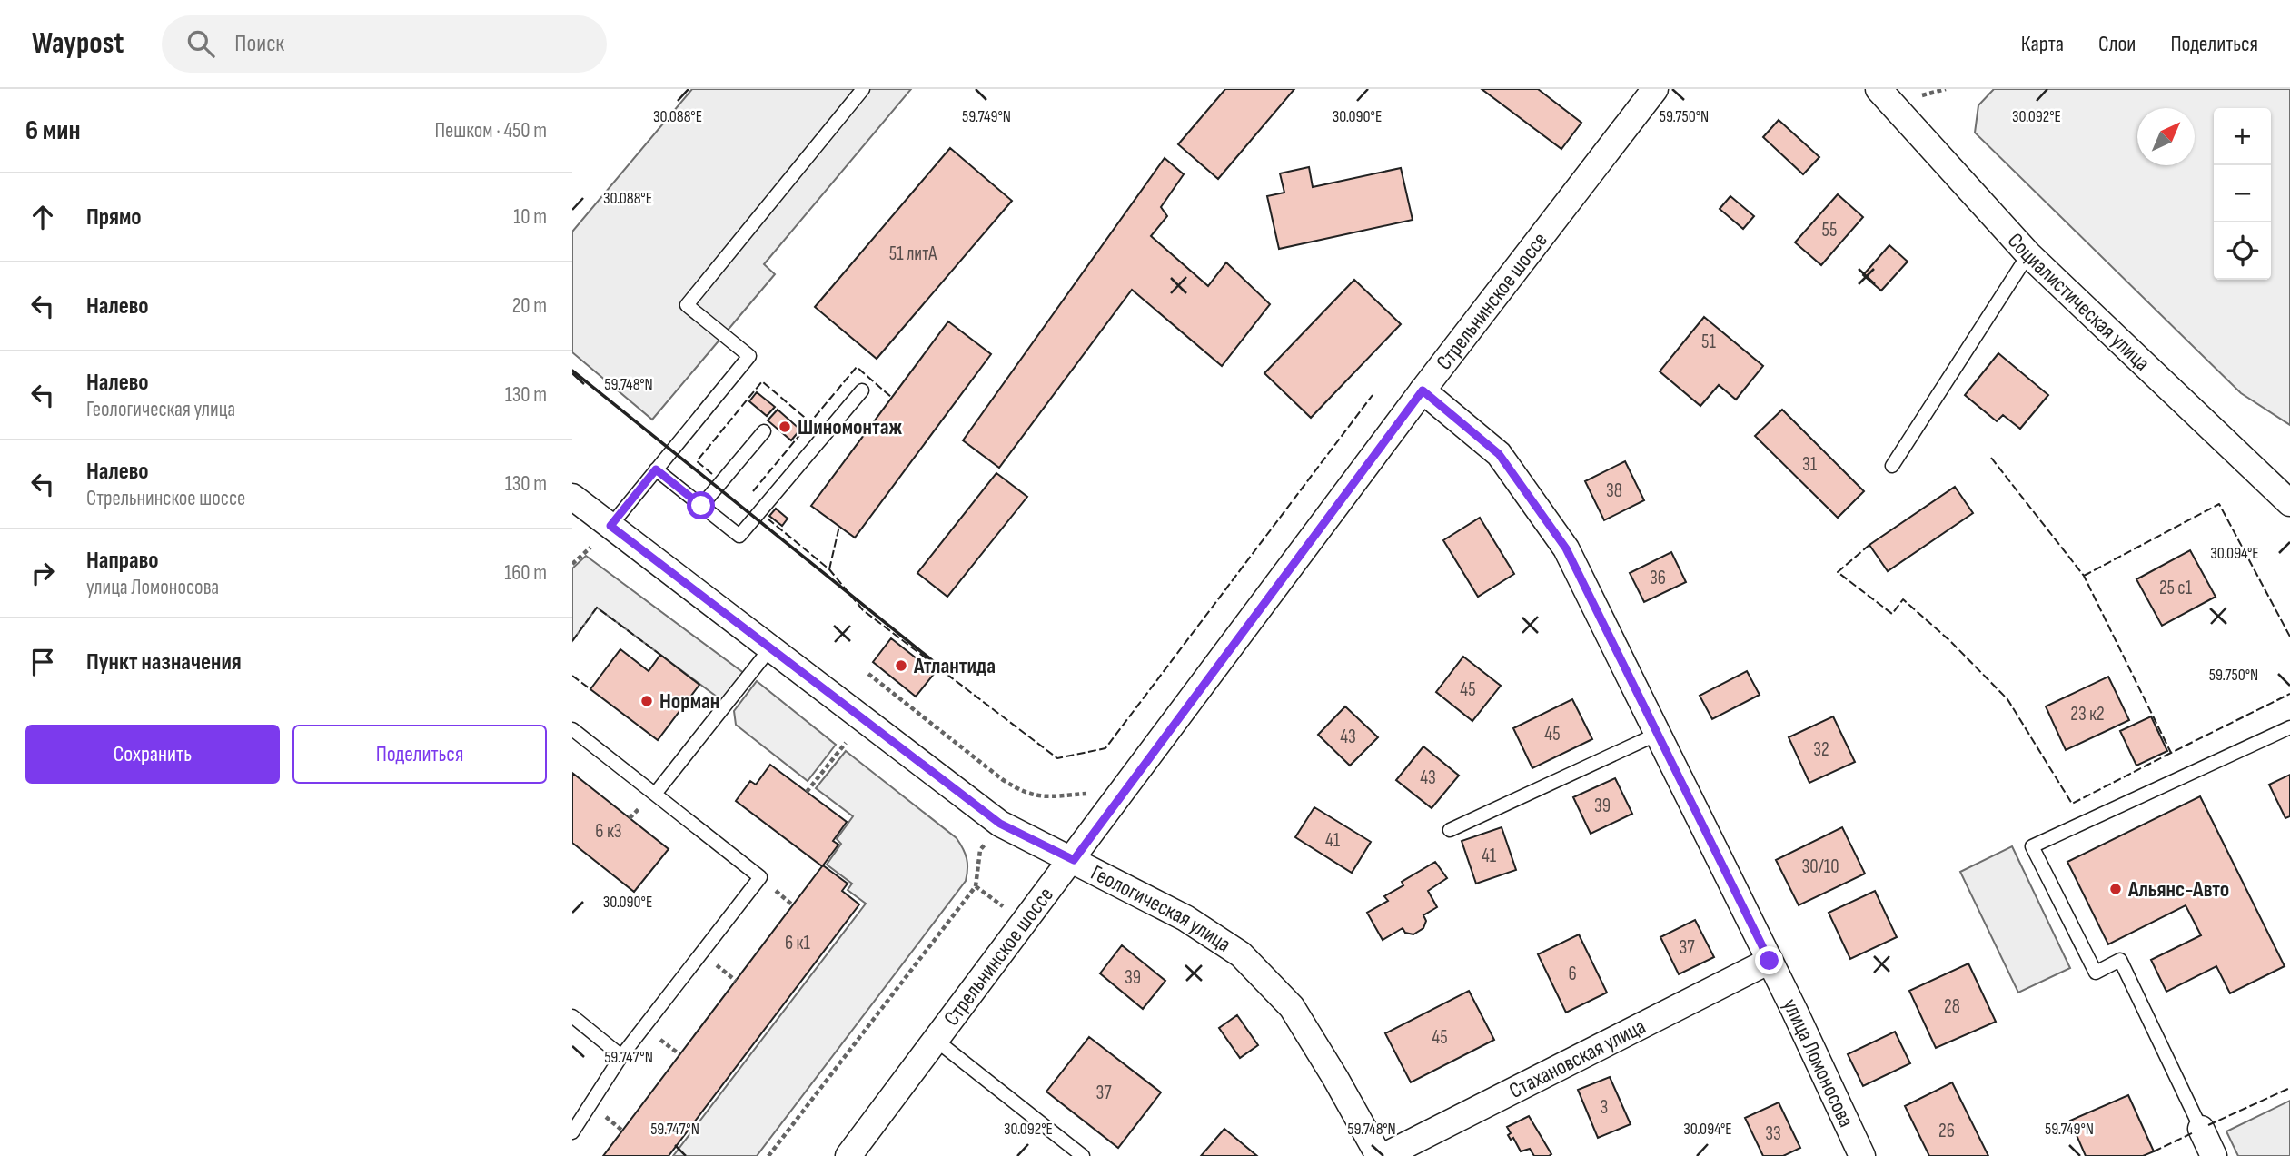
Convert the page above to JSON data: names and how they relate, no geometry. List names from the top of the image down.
{
  "streets": {
    "street": [
      "Стрельнинское шоссе",
      "Социалистическая улица",
      "Геологическая улица",
      "Стахановская улица",
      "улица Ломоносова"
    ]
  },
  "crossings": [
    ["Стрельнинское шоссе", "Геологическая улица"],
    ["Стрельнинское шоссе", "улица Ломоносова"],
    ["Стахановская улица", "улица Ломоносова"]
  ],
  "places": [
    "Шиномонтаж",
    "Атлантида",
    "Норман",
    "Альянс-Авто"
  ],
  "house_numbers": [
    "55",
    "51 литА",
    "51",
    "31",
    "38",
    "36",
    "25 с1",
    "45",
    "23 к2",
    "45",
    "43",
    "32",
    "43",
    "39",
    "6 к3",
    "41",
    "41",
    "30/10",
    "6 к1",
    "37",
    "6",
    "39",
    "28",
    "45",
    "37",
    "3",
    "26",
    "33"
  ],
  "north": "top right",
  "page": {
    "header": "Waypost",
    "search": "Поиск",
    "nav": ["Карта", "Слои", "Поделиться"],
    "heading": ["6 мин", "Пешком · 450 m"],
    "map_buttons": ["+", "−"],
    "list": [
      ["Прямо", "10 m"],
      ["Налево", "20 m"],
      ["Налево", "Геологическая улица", "130 m"],
      ["Налево", "Стрельнинское шоссе", "130 m"],
      ["Направо", "улица Ломоносова", "160 m"],
      "Пункт назначения"
    ],
    "buttons": ["Сохранить", "Поделиться"]
  },
  "coordinates": [
    "59.749°N",
    "59.750°N",
    "30.088°E",
    "30.090°E",
    "30.092°E",
    "59.748°N",
    "30.094°E",
    "59.747°N"
  ]
}
